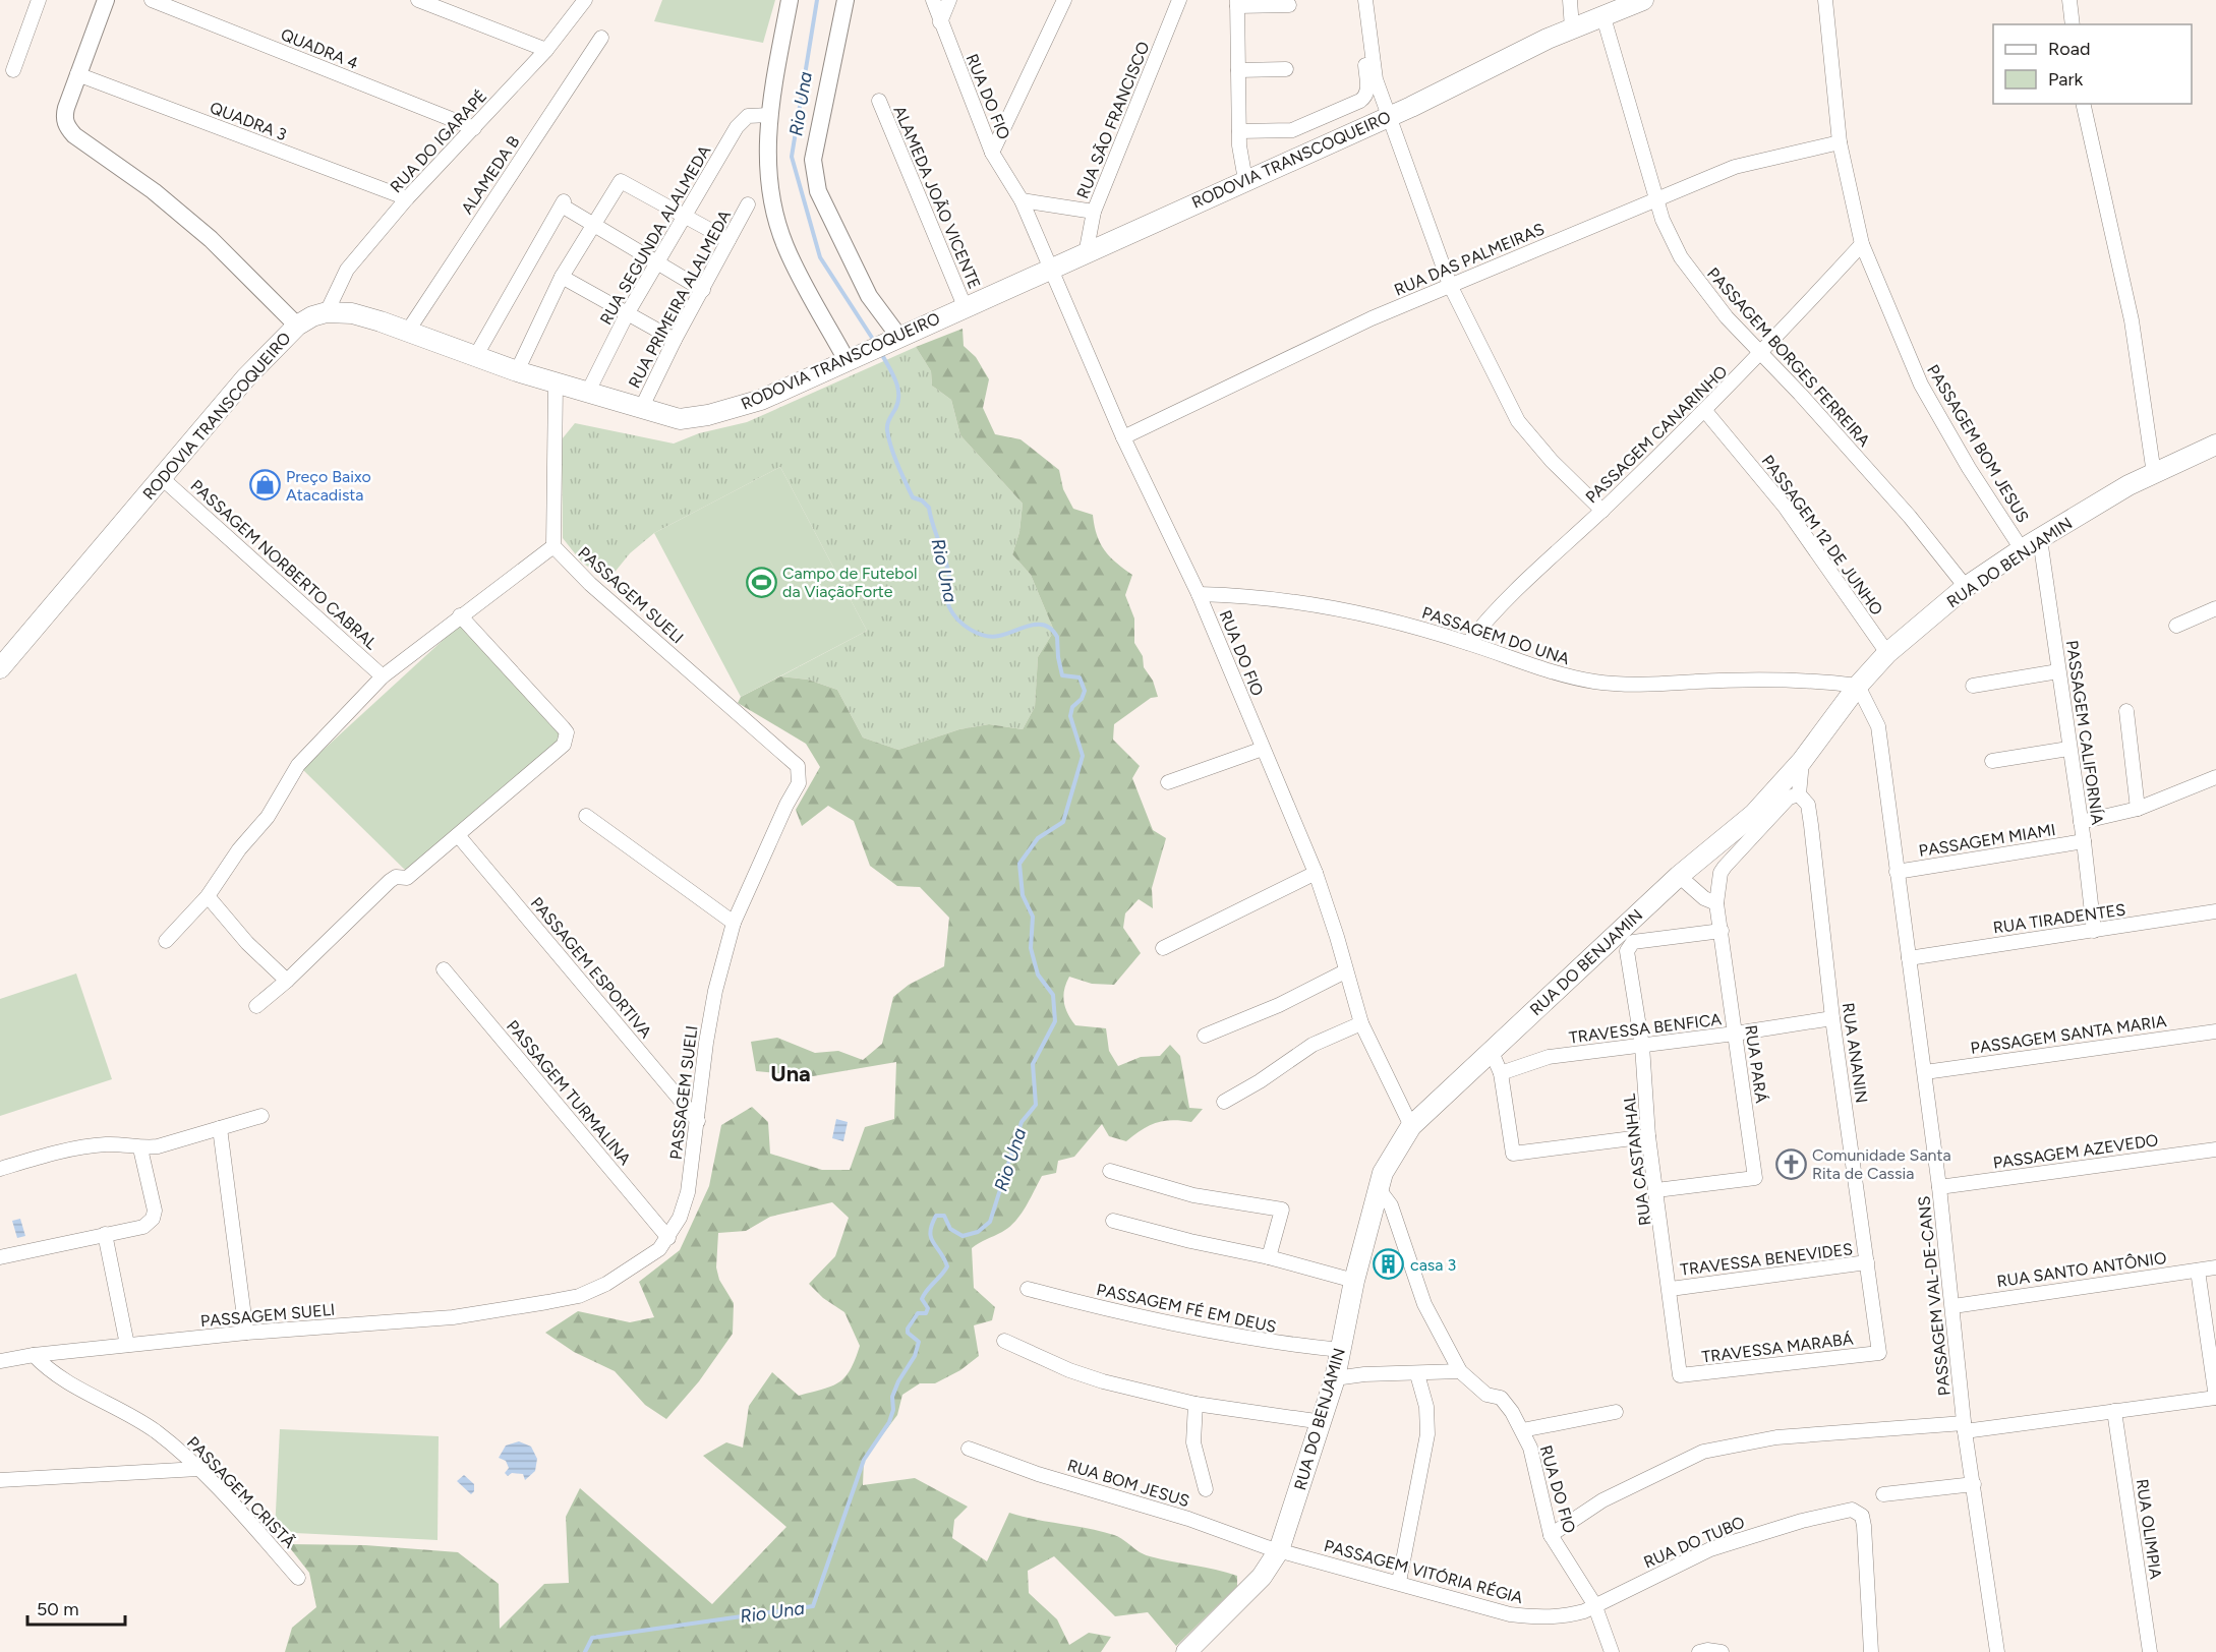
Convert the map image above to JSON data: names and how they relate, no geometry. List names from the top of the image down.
{
  "streets": {
    "main road": ["RODOVIA TRANSCOQUEIRO", "RUA DO BENJAMIN"],
    "street": [
      "QUADRA 4",
      "RUA DO FIO",
      "RUA SÃO FRANCISCO",
      "QUADRA 3",
      "RUA DO IGARAPÉ",
      "ALAMEDA B",
      "ALAMEDA JOÃO VICENTE",
      "RUA SEGUNDA ALALMEDA",
      "RUA DAS PALMEIRAS",
      "RUA PRIMEIRA ALALMEDA",
      "PASSAGEM BORGES FERREIRA",
      "PASSAGEM CANARINHO",
      "PASSAGEM BOM JESUS",
      "PASSAGEM 12 DE JUNHO",
      "PASSAGEM NORBERTO CABRAL",
      "PASSAGEM SUELI",
      "PASSAGEM DO UNA",
      "PASSAGEM CALIFORNÍA",
      "PASSAGEM MIAMI",
      "RUA TIRADENTES",
      "PASSAGEM ESPORTIVA",
      "TRAVESSA BENFICA",
      "PASSAGEM SANTA MARIA",
      "RUA ANANIN",
      "RUA PARÁ",
      "PASSAGEM TURMALINA",
      "PASSAGEM AZEVEDO",
      "RUA CASTANHAL",
      "TRAVESSA BENEVIDES",
      "RUA SANTO ANTÔNIO",
      "PASSAGEM VAL-DE-CANS",
      "PASSAGEM FÉ EM DEUS",
      "TRAVESSA MARABÁ",
      "RUA BOM JESUS",
      "PASSAGEM CRISTÃ",
      "RUA OLIMPIA",
      "RUA DO TUBO",
      "PASSAGEM VITÓRIA RÉGIA"
    ]
  },
  "crossings": [
    ["QUADRA 4", "RUA DO IGARAPÉ"],
    ["RUA DO FIO", "RODOVIA TRANSCOQUEIRO"],
    ["RUA DO FIO", "RUA DAS PALMEIRAS"],
    ["RUA DO FIO", "RUA DO BENJAMIN"],
    ["RUA DO FIO", "PASSAGEM DO UNA"],
    ["RUA DO FIO", "RUA DO TUBO"],
    ["RUA DO FIO", "PASSAGEM VITÓRIA RÉGIA"],
    ["RUA SÃO FRANCISCO", "RODOVIA TRANSCOQUEIRO"],
    ["QUADRA 3", "RUA DO IGARAPÉ"],
    ["RUA DO IGARAPÉ", "RODOVIA TRANSCOQUEIRO"],
    ["RODOVIA TRANSCOQUEIRO", "ALAMEDA B"],
    ["RODOVIA TRANSCOQUEIRO", "ALAMEDA JOÃO VICENTE"],
    ["RODOVIA TRANSCOQUEIRO", "RUA SEGUNDA ALALMEDA"],
    ["RODOVIA TRANSCOQUEIRO", "RUA PRIMEIRA ALALMEDA"],
    ["RODOVIA TRANSCOQUEIRO", "PASSAGEM BORGES FERREIRA"],
    ["RODOVIA TRANSCOQUEIRO", "PASSAGEM NORBERTO CABRAL"],
    ["RODOVIA TRANSCOQUEIRO", "PASSAGEM SUELI"],
    ["RUA DAS PALMEIRAS", "PASSAGEM BORGES FERREIRA"],
    ["RUA DAS PALMEIRAS", "PASSAGEM BOM JESUS"],
    ["PASSAGEM BORGES FERREIRA", "PASSAGEM CANARINHO"],
    ["PASSAGEM BORGES FERREIRA", "RUA DO BENJAMIN"],
    ["PASSAGEM CANARINHO", "PASSAGEM BOM JESUS"],
    ["PASSAGEM CANARINHO", "PASSAGEM 12 DE JUNHO"],
    ["PASSAGEM CANARINHO", "PASSAGEM DO UNA"],
    ["PASSAGEM BOM JESUS", "RUA DO BENJAMIN"],
    ["PASSAGEM 12 DE JUNHO", "RUA DO BENJAMIN"],
    ["RUA DO BENJAMIN", "PASSAGEM DO UNA"],
    ["RUA DO BENJAMIN", "PASSAGEM CALIFORNÍA"],
    ["RUA DO BENJAMIN", "RUA ANANIN"],
    ["RUA DO BENJAMIN", "PASSAGEM VAL-DE-CANS"],
    ["RUA DO BENJAMIN", "PASSAGEM FÉ EM DEUS"],
    ["RUA DO BENJAMIN", "RUA BOM JESUS"],
    ["RUA DO BENJAMIN", "PASSAGEM VITÓRIA RÉGIA"],
    ["PASSAGEM SUELI", "PASSAGEM ESPORTIVA"],
    ["PASSAGEM SUELI", "PASSAGEM TURMALINA"],
    ["PASSAGEM SUELI", "PASSAGEM CRISTÃ"],
    ["PASSAGEM DO UNA", "PASSAGEM VAL-DE-CANS"],
    ["PASSAGEM CALIFORNÍA", "PASSAGEM MIAMI"],
    ["PASSAGEM CALIFORNÍA", "RUA TIRADENTES"],
    ["PASSAGEM MIAMI", "PASSAGEM VAL-DE-CANS"],
    ["RUA TIRADENTES", "PASSAGEM VAL-DE-CANS"],
    ["TRAVESSA BENFICA", "RUA ANANIN"],
    ["TRAVESSA BENFICA", "RUA PARÁ"],
    ["TRAVESSA BENFICA", "RUA CASTANHAL"],
    ["PASSAGEM SANTA MARIA", "PASSAGEM VAL-DE-CANS"],
    ["RUA ANANIN", "RUA PARÁ"],
    ["RUA ANANIN", "TRAVESSA BENEVIDES"],
    ["RUA ANANIN", "TRAVESSA MARABÁ"],
    ["RUA PARÁ", "RUA CASTANHAL"],
    ["PASSAGEM AZEVEDO", "PASSAGEM VAL-DE-CANS"],
    ["RUA CASTANHAL", "TRAVESSA BENEVIDES"],
    ["RUA CASTANHAL", "TRAVESSA MARABÁ"],
    ["RUA SANTO ANTÔNIO", "PASSAGEM VAL-DE-CANS"],
    ["RUA BOM JESUS", "PASSAGEM VITÓRIA RÉGIA"],
    ["RUA DO TUBO", "PASSAGEM VITÓRIA RÉGIA"]
  ],
  "districts": ["Una"],
  "water": ["Rio Una"],
  "places": {
    "shop": ["Preço Baixo Atacadista"],
    "sports": ["Campo de Futebol da ViaçãoForte"],
    "church": ["Comunidade Santa Rita de Cassia"],
    "building": ["casa 3"]
  },
  "legend": ["Road", "Park"],
  "scale_bar": "50 m"
}
